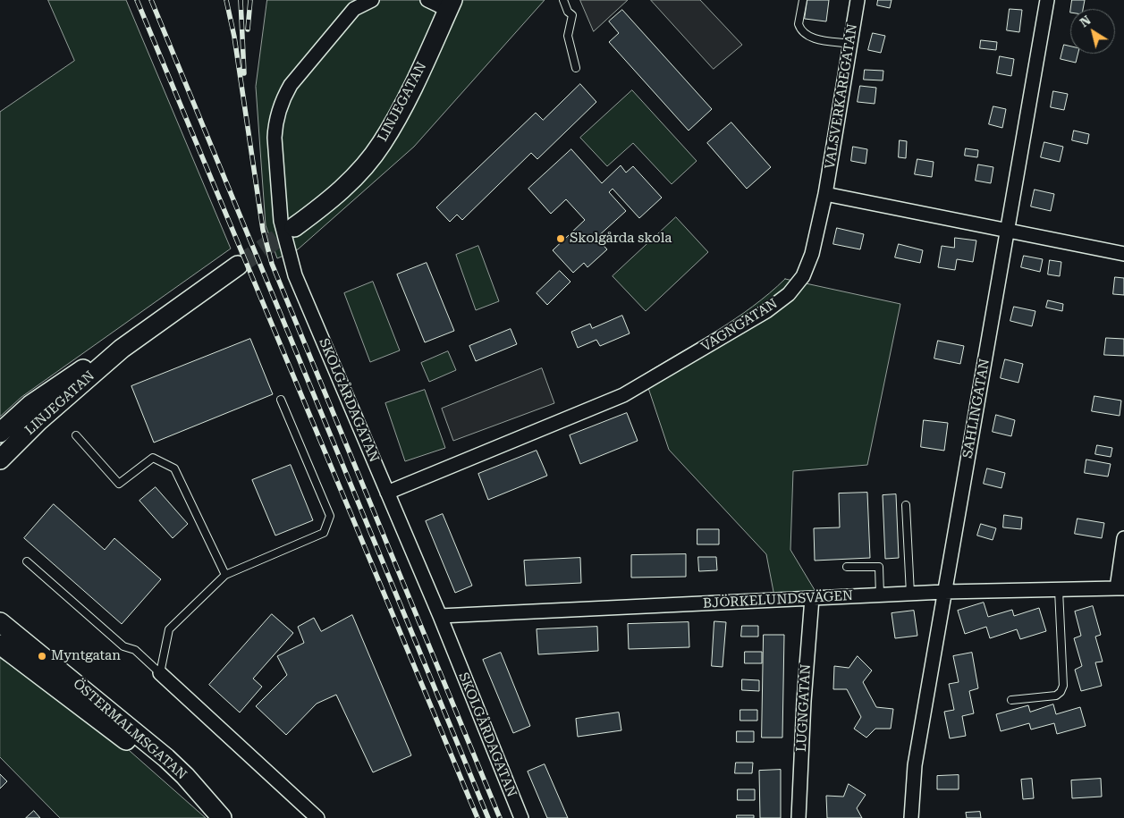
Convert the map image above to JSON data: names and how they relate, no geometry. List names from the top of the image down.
{
  "streets": {
    "street": [
      "VALSVERKAREGATAN",
      "LINJEGATAN",
      "VAGNGATAN",
      "SKOLGÅRDAGATAN",
      "SAHLINGATAN",
      "BJÖRKELUNDSVÄGEN",
      "LUGNGATAN",
      "ÖSTERMALMSGATAN"
    ]
  },
  "crossings": [
    ["VALSVERKAREGATAN", "VAGNGATAN"],
    ["VAGNGATAN", "SKOLGÅRDAGATAN"],
    ["SKOLGÅRDAGATAN", "BJÖRKELUNDSVÄGEN"],
    ["SAHLINGATAN", "BJÖRKELUNDSVÄGEN"],
    ["BJÖRKELUNDSVÄGEN", "LUGNGATAN"]
  ],
  "places": ["Skolgårda skola", "Myntgatan"],
  "north": "top left"
}
